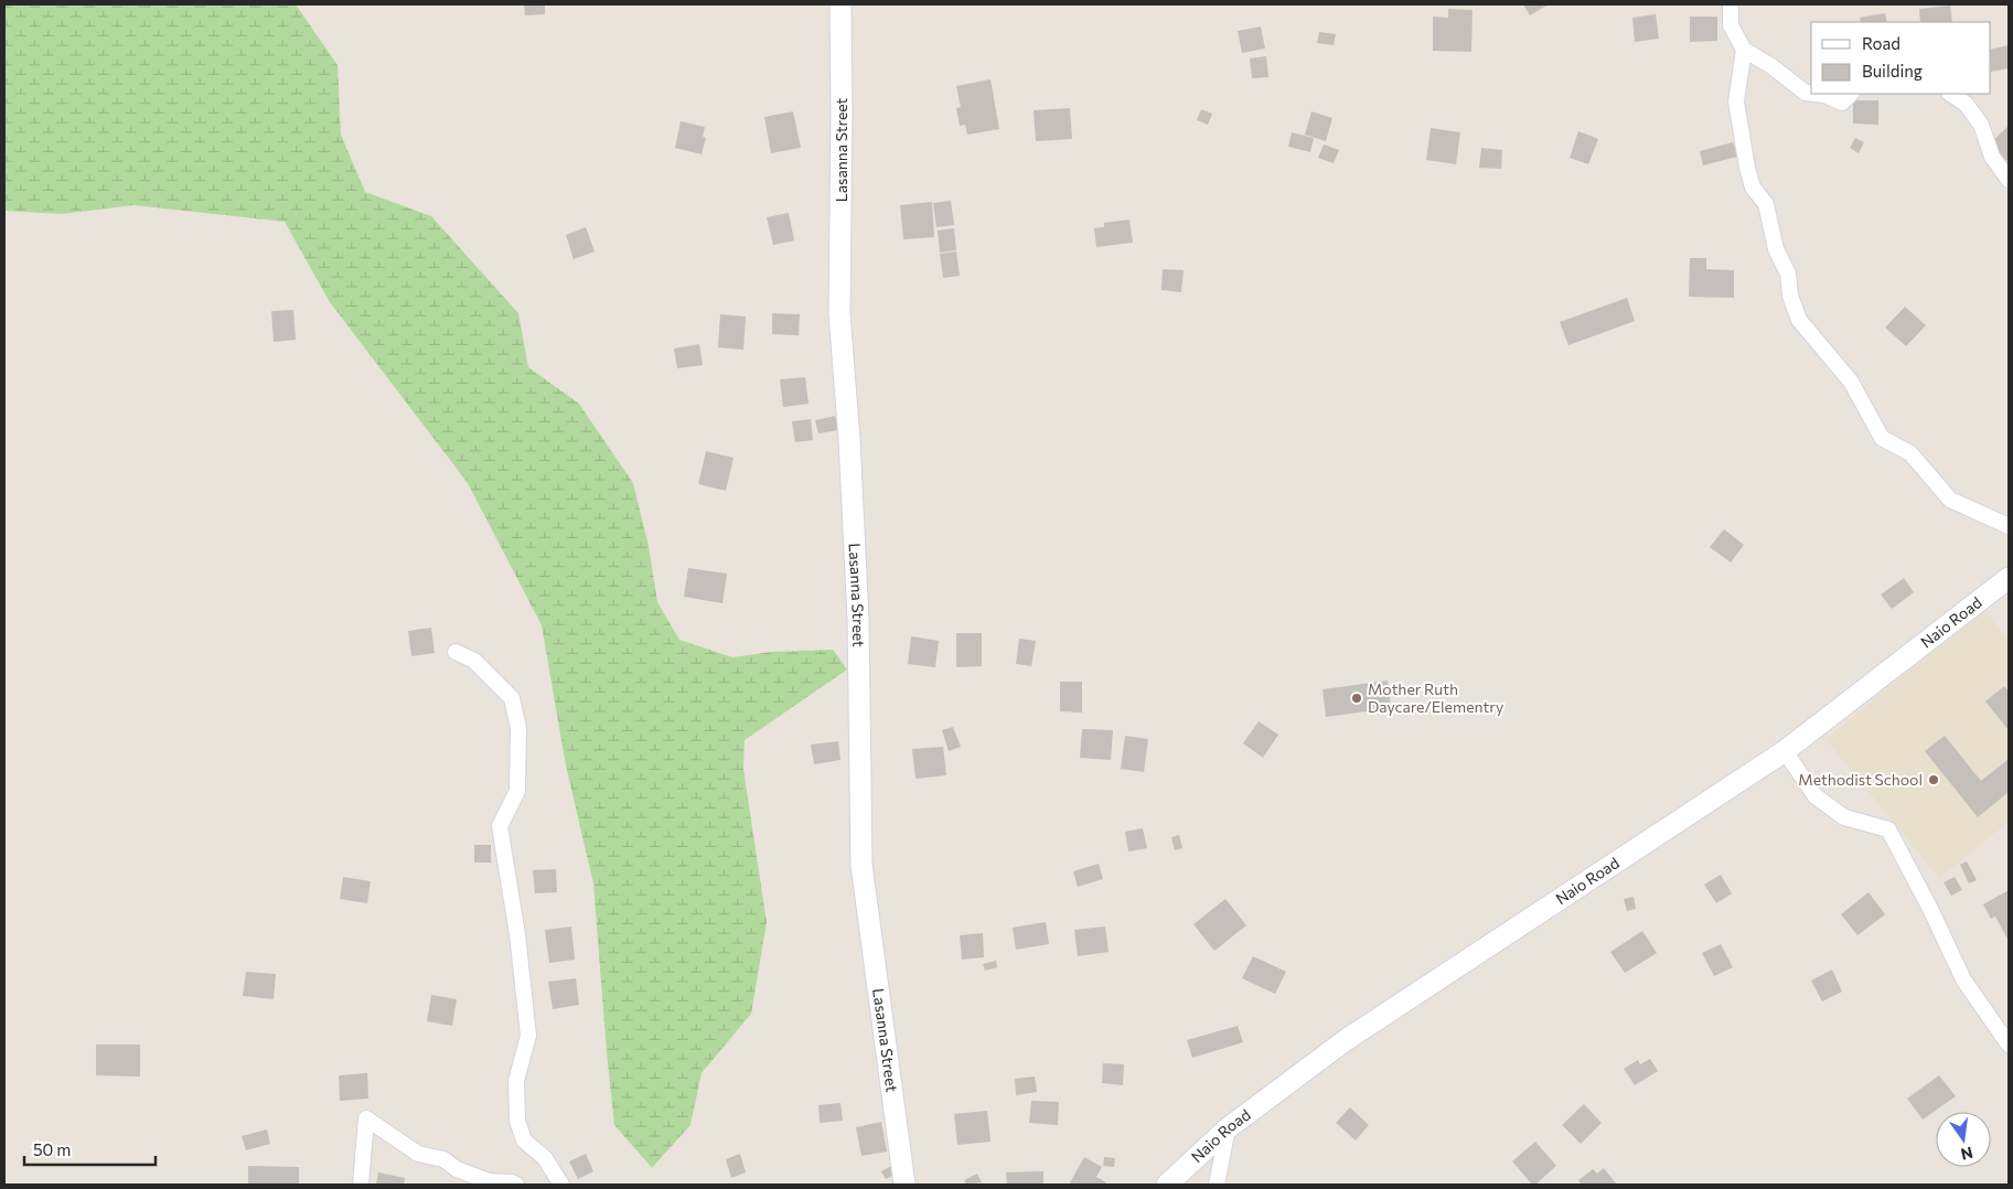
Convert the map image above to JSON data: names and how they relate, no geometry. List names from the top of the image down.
{
  "streets": {
    "street": ["Lasanna Street", "Naio Road"]
  },
  "places": ["Mother Ruth Daycare/Elementry", "Methodist School"],
  "legend": ["Road", "Building"],
  "scale_bar": "50 m",
  "north": "bottom"
}
